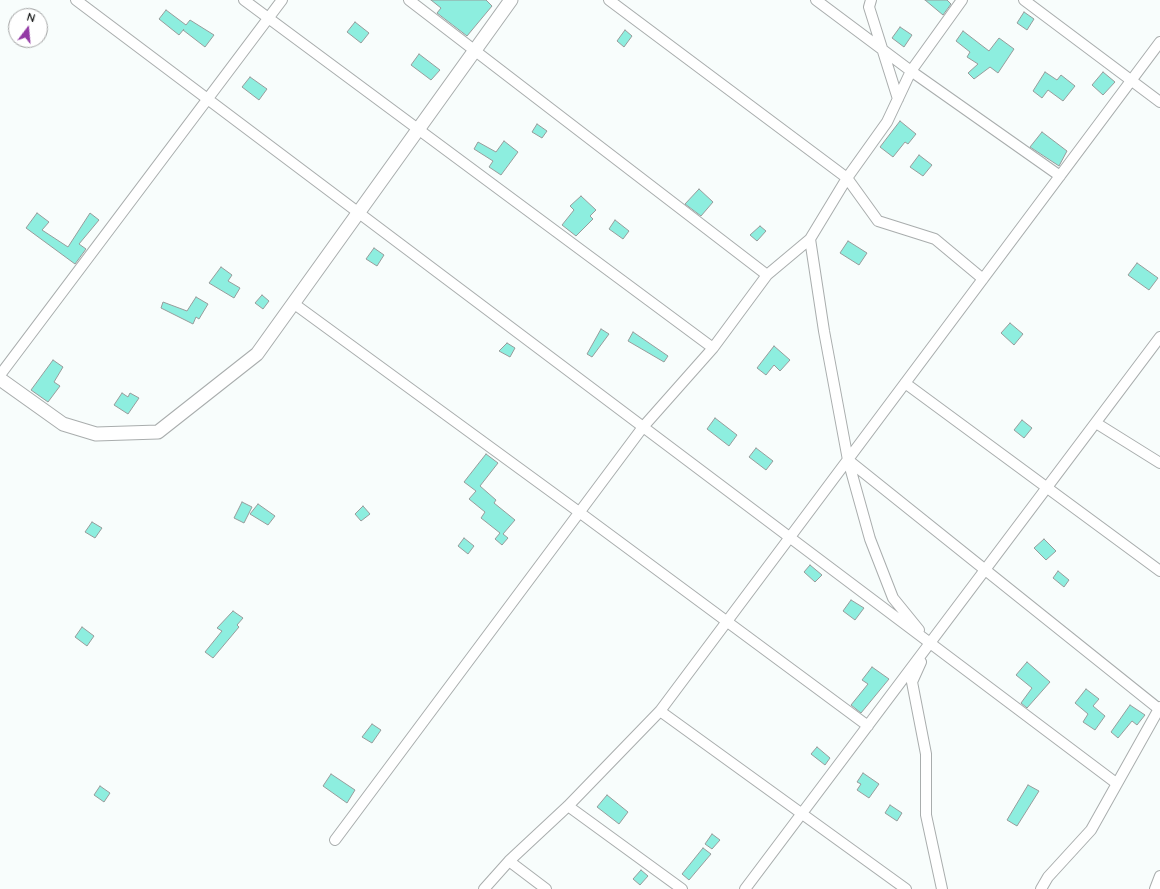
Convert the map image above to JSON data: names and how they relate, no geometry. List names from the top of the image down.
{
  "north": "top"
}
